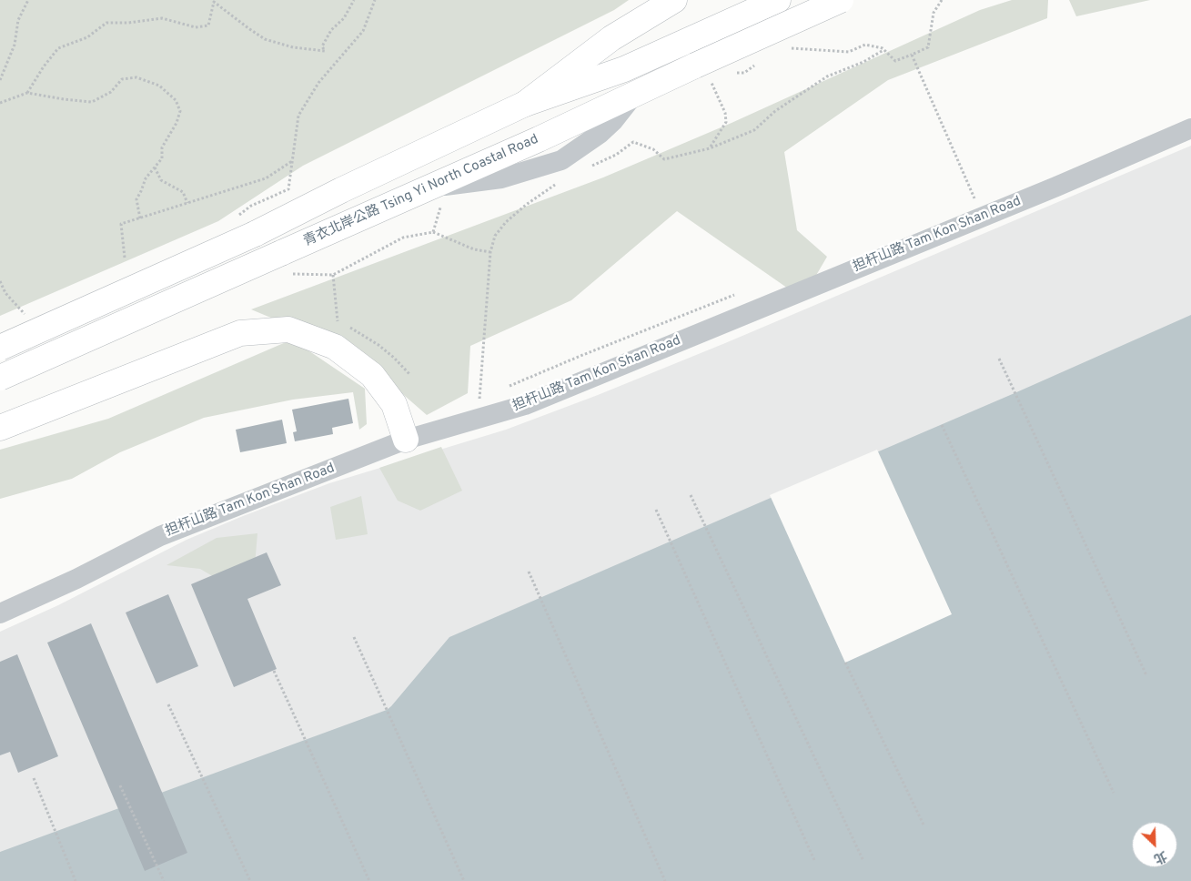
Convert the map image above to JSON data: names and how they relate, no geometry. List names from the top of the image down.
{
  "streets": {
    "main road": ["青衣北岸公路 Tsing Yi North Coastal Road"],
    "street": ["担杆山路 Tam Kon Shan Road"]
  },
  "north": "bottom right"
}
